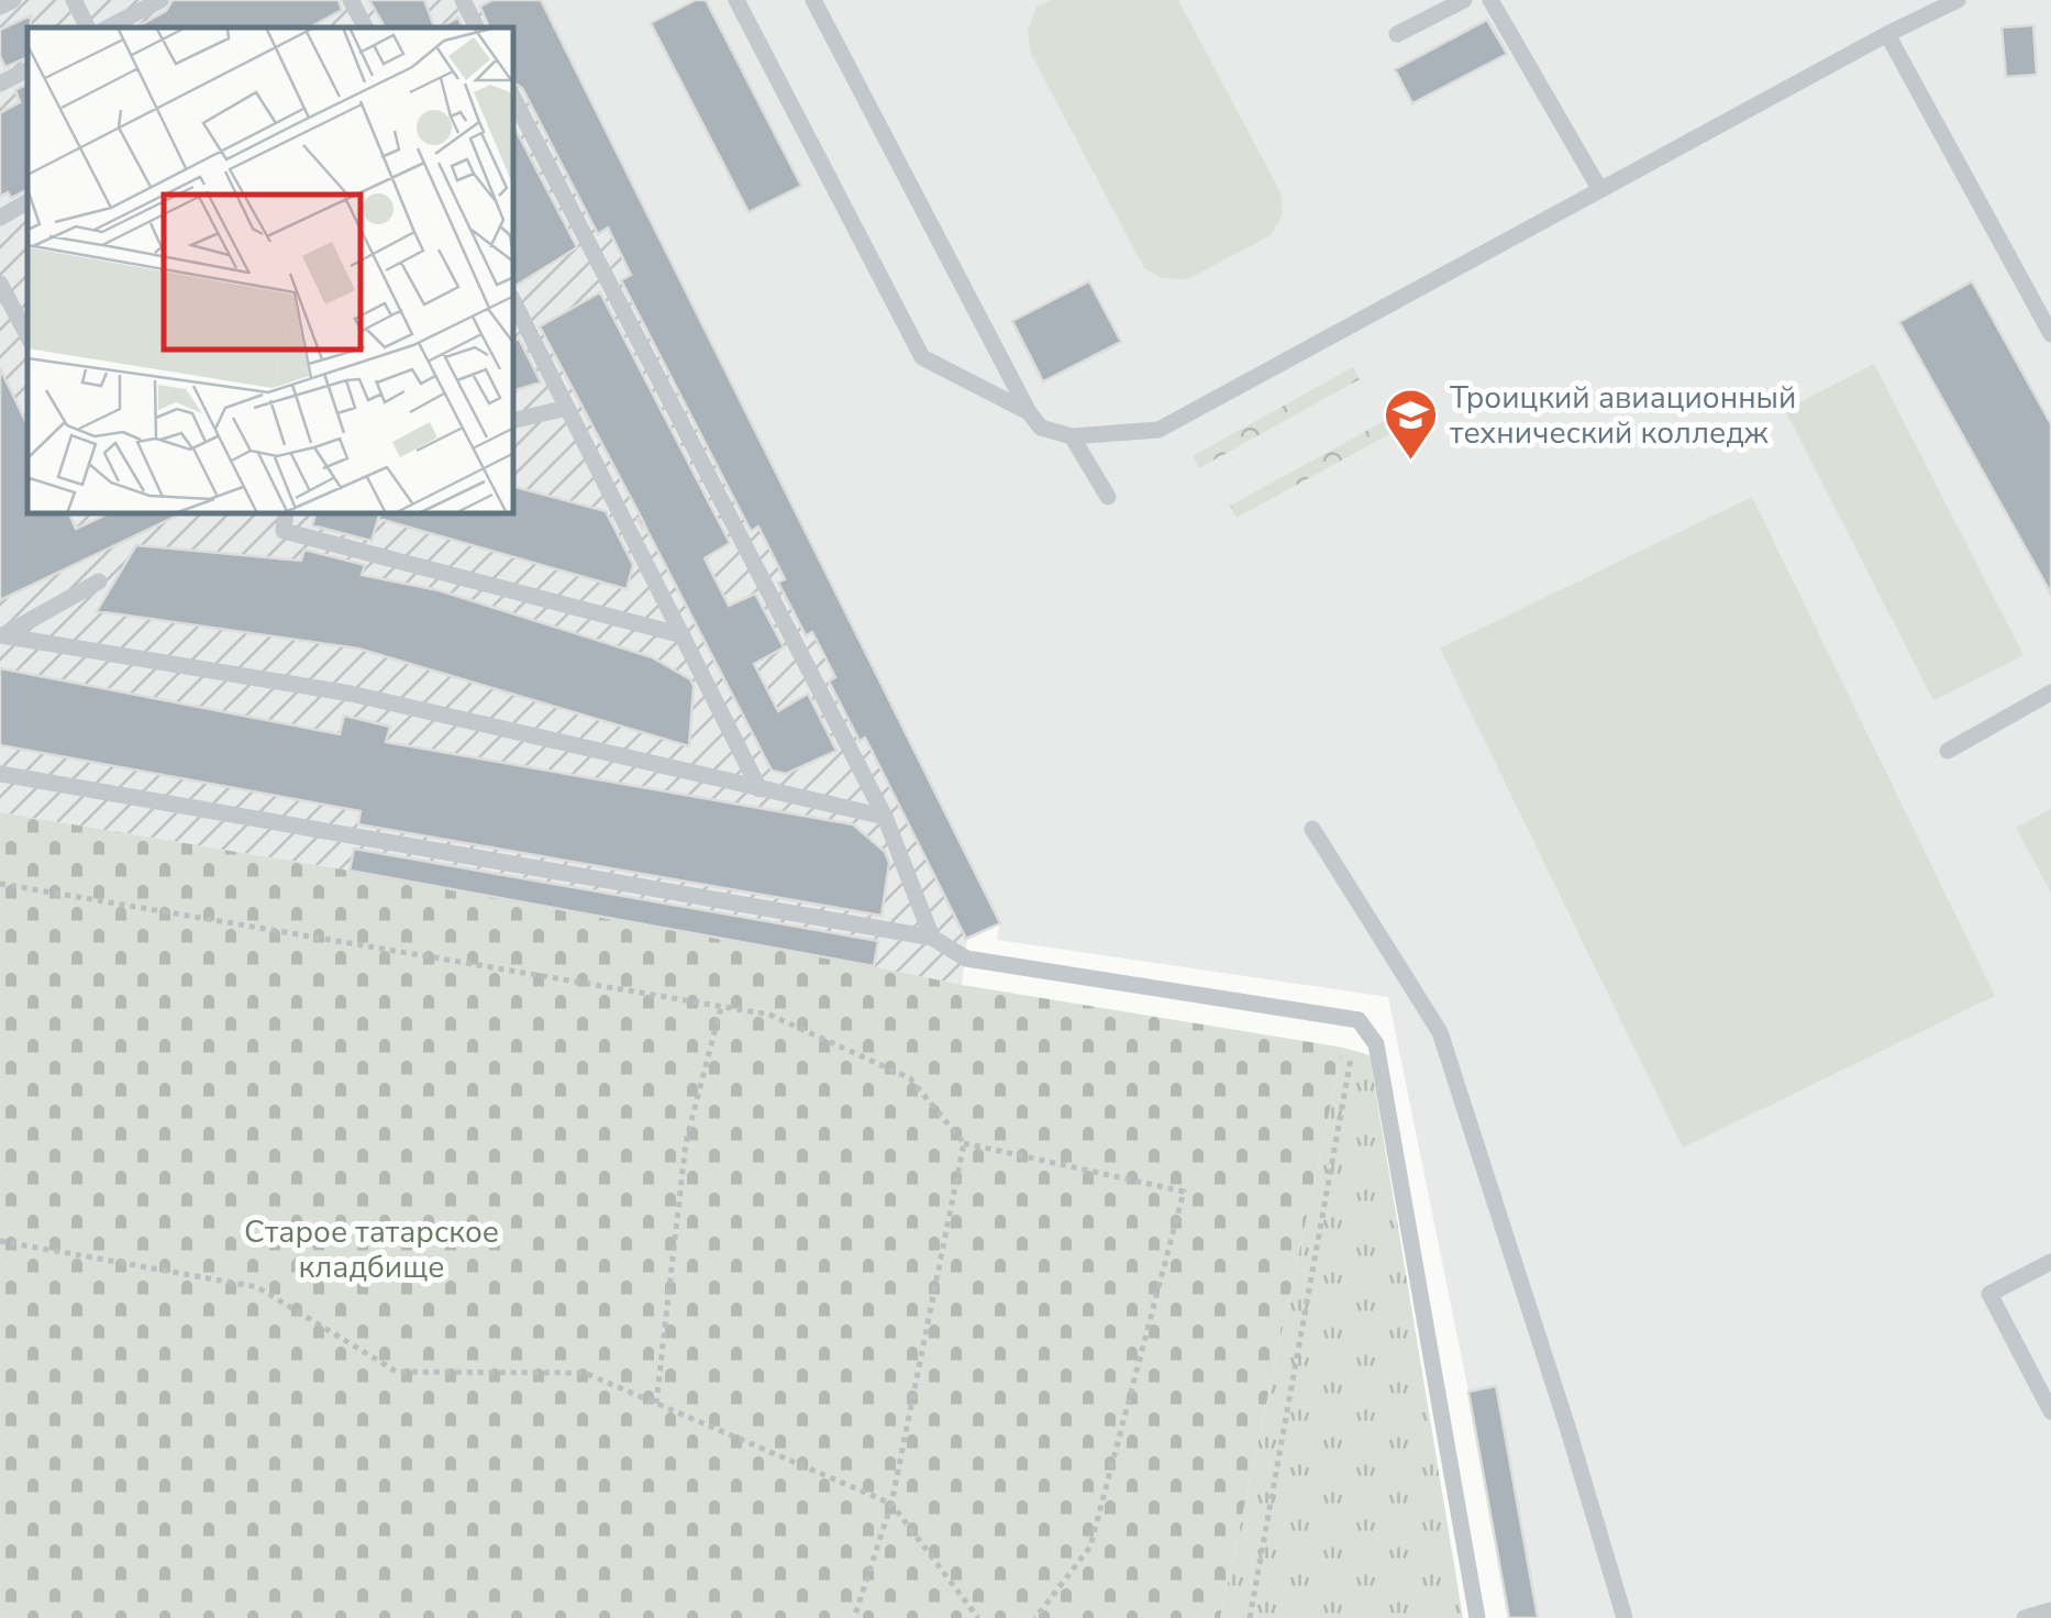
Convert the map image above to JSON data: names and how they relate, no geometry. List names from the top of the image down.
{
  "parks": ["Старое татарское кладбище"],
  "places": {
    "school or university": ["Троицкий авиационный технический колледж"]
  }
}
